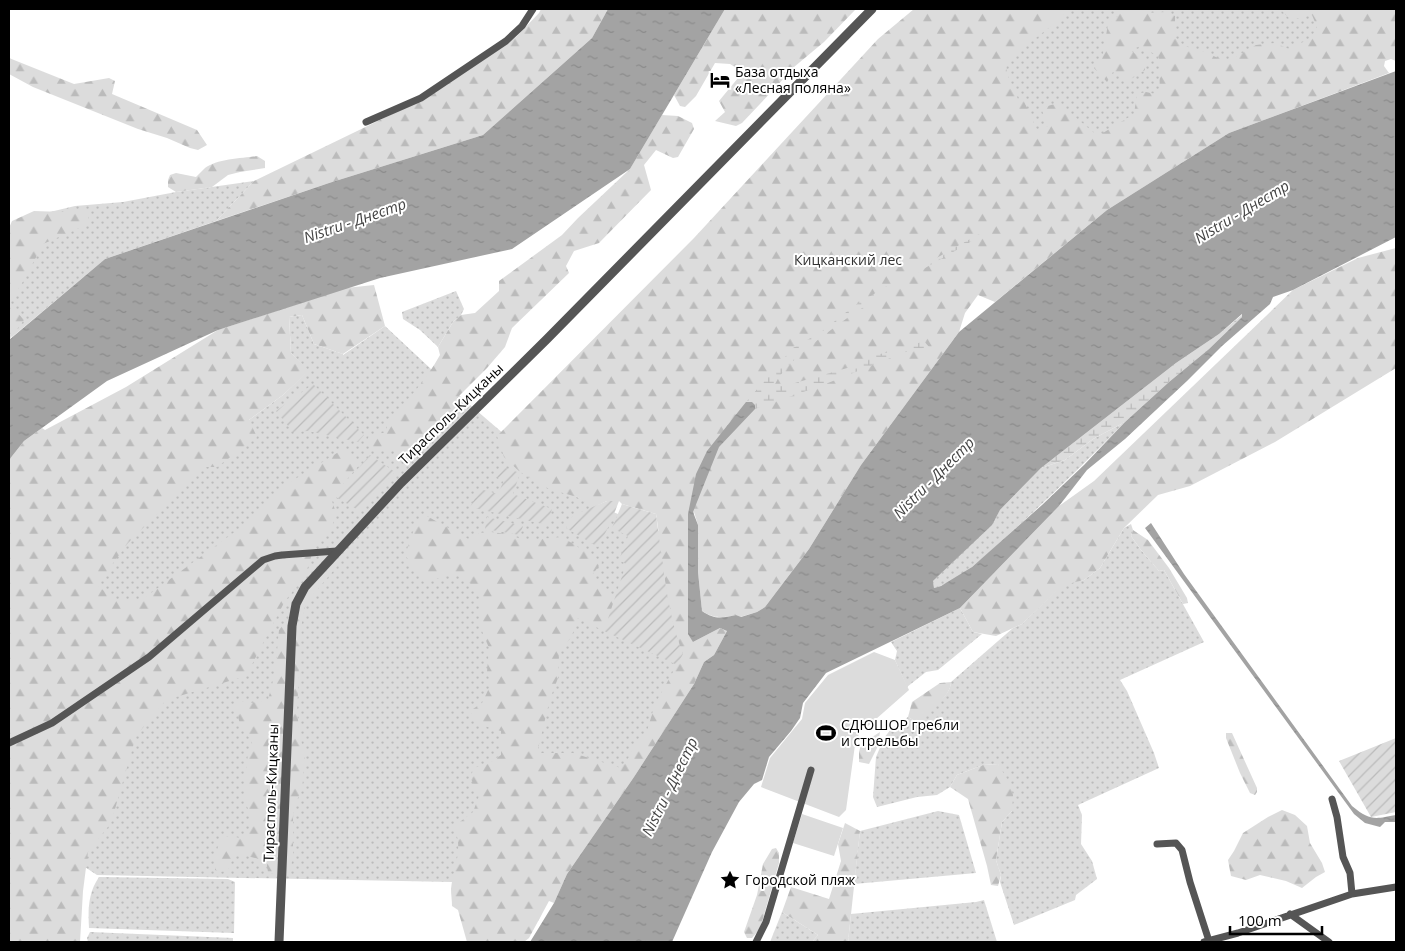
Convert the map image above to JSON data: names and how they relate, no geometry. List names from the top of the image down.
{
  "streets": {
    "street": ["Тирасполь-Кицканы"]
  },
  "water": ["Nistru - Днестр"],
  "parks": ["Кицканский лес"],
  "places": {
    "hotel": ["База отдыха «Лесная поляна»"],
    "sports": ["СДЮШОР гребли и стрельбы"],
    "place": ["Городской пляж"]
  },
  "scale_bar": "100 m"
}
